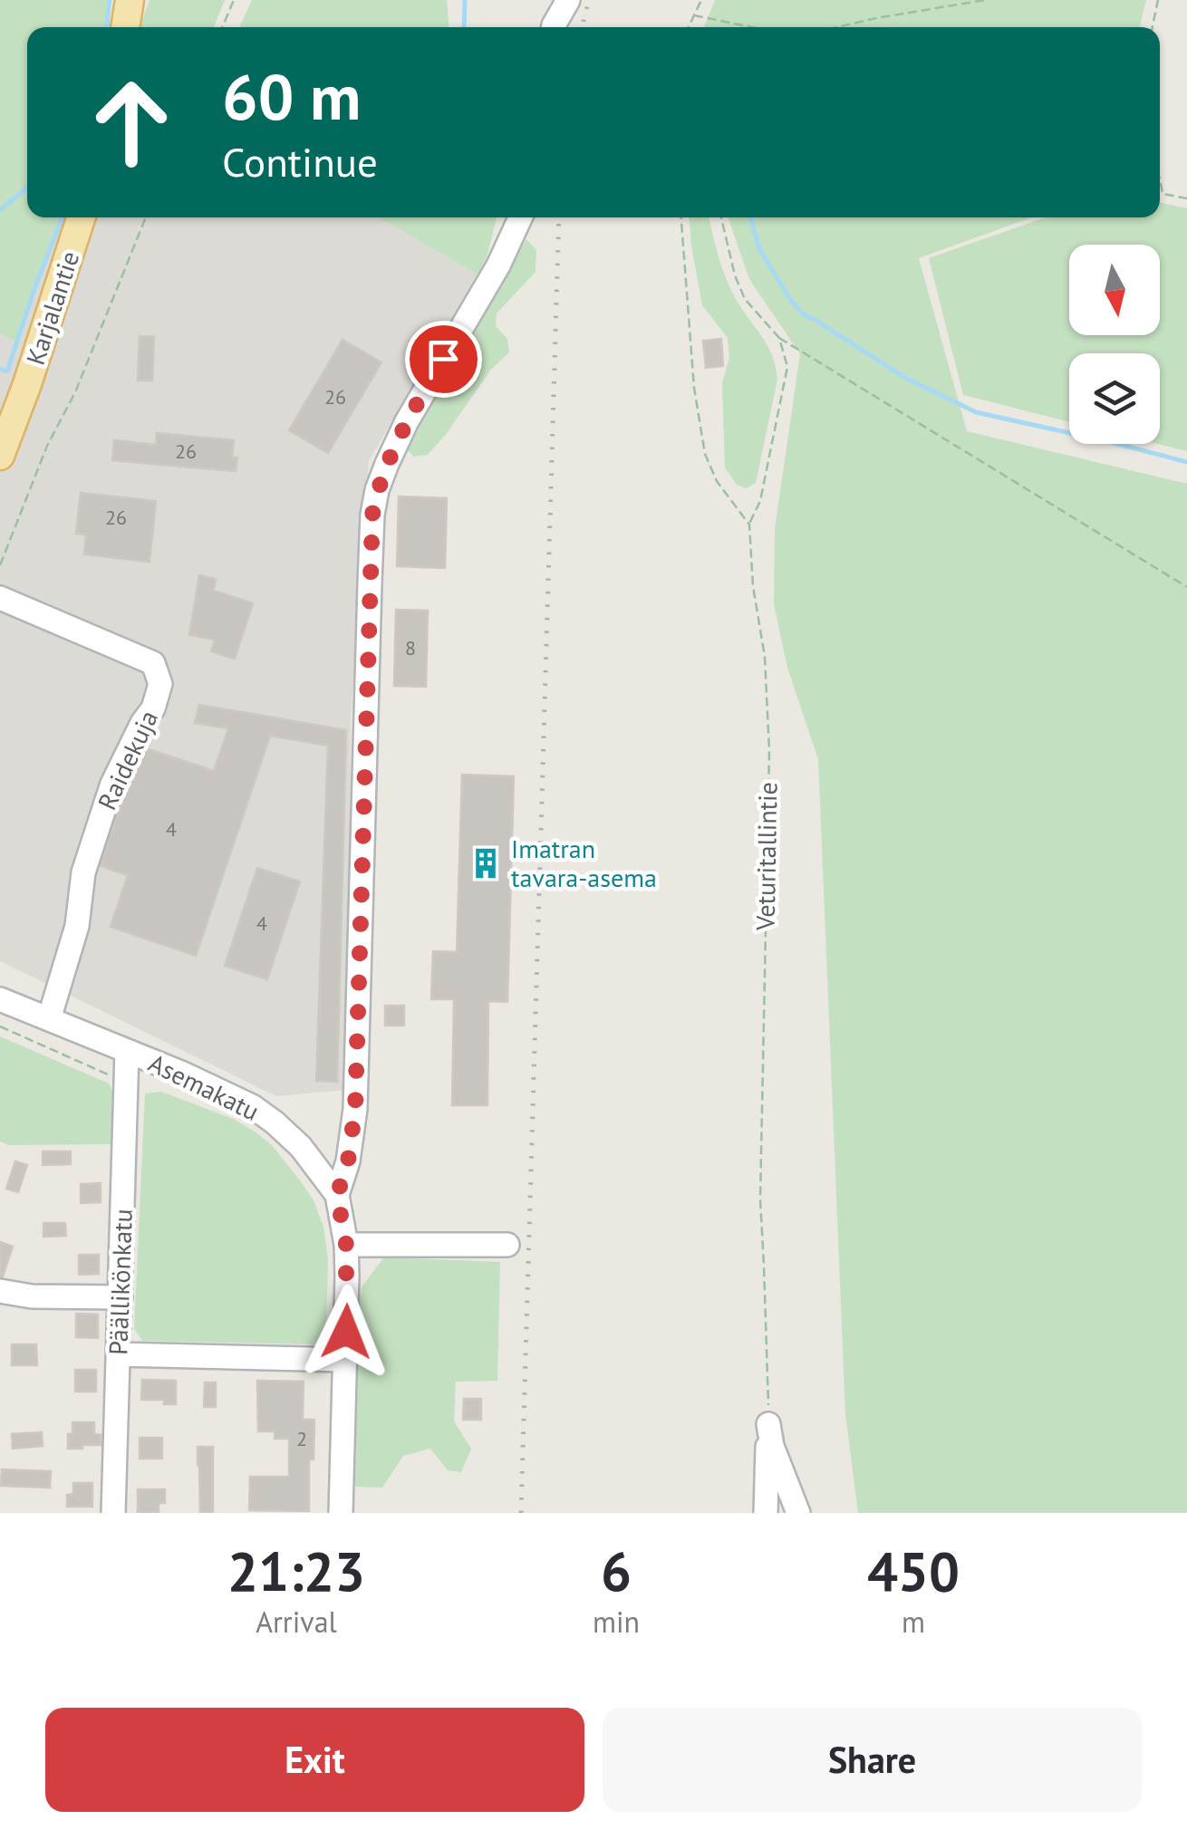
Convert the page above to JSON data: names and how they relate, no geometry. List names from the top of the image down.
{
  "streets": {
    "main road": ["Karjalantie"],
    "street": ["Raidekuja", "Asemakatu", "Päällikönkatu"],
    "path": ["Veturitallintie"]
  },
  "crossings": [
    ["Raidekuja", "Asemakatu"],
    ["Asemakatu", "Päällikönkatu"]
  ],
  "places": {
    "building": ["Imatran tavara-asema"]
  },
  "house_numbers": [
    "26",
    "26",
    "26",
    "8",
    "4",
    "4",
    "2"
  ],
  "north": "bottom",
  "page": {
    "turn": ["60 m", "Continue"],
    "eta": [
      "21:23",
      "Arrival",
      "6",
      "min",
      "450",
      "m"
    ],
    "buttons": ["Exit", "Share"]
  }
}
